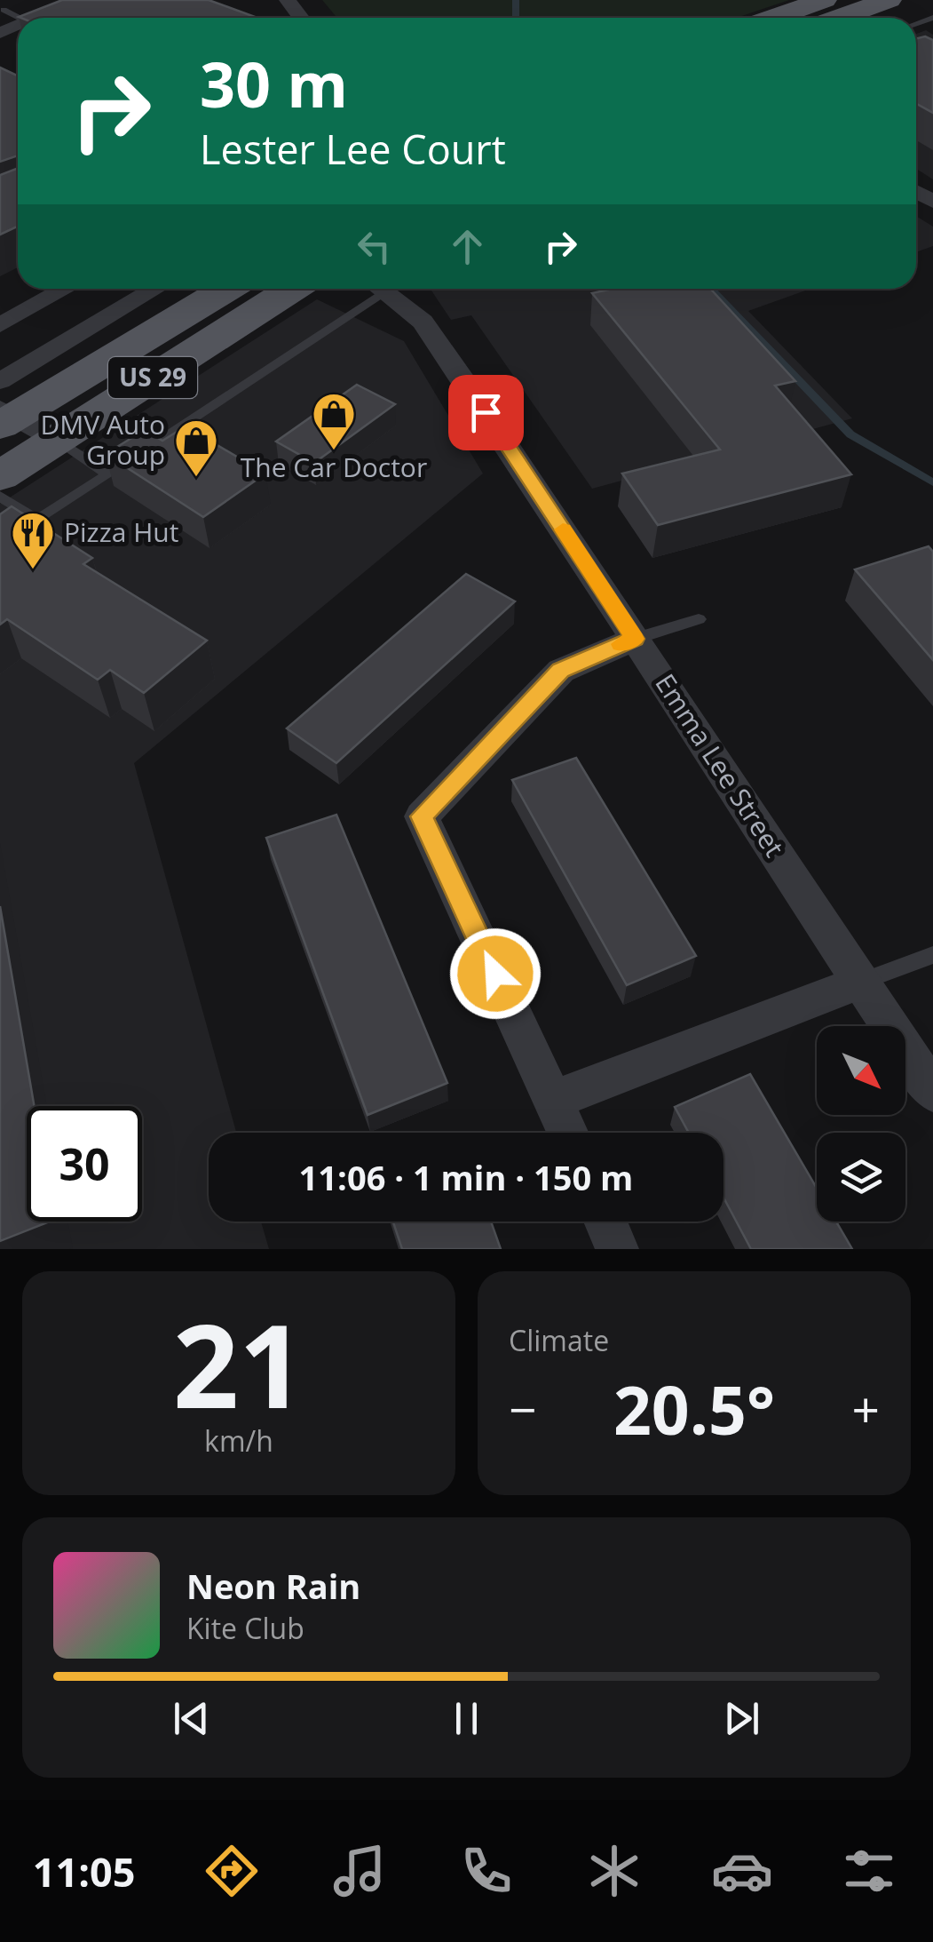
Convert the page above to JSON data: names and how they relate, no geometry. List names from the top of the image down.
{
  "streets": {
    "main road": ["US 29"],
    "street": ["Emma Lee Street"]
  },
  "places": {
    "shop": ["The Car Doctor", "DMV Auto Group"],
    "restaurant": ["Pizza Hut"]
  },
  "north": "bottom right",
  "page": {
    "turn": ["30 m", "Lester Lee Court"],
    "limit": "30",
    "trip": "11:06 · 1 min · 150 m",
    "tile": [
      ["21", "km/h"],
      "Climate"
    ],
    "heat": ["−", "20.5°", "+"],
    "song": ["Neon Rain", "Kite Club"],
    "tabs": "11:05"
  }
}
